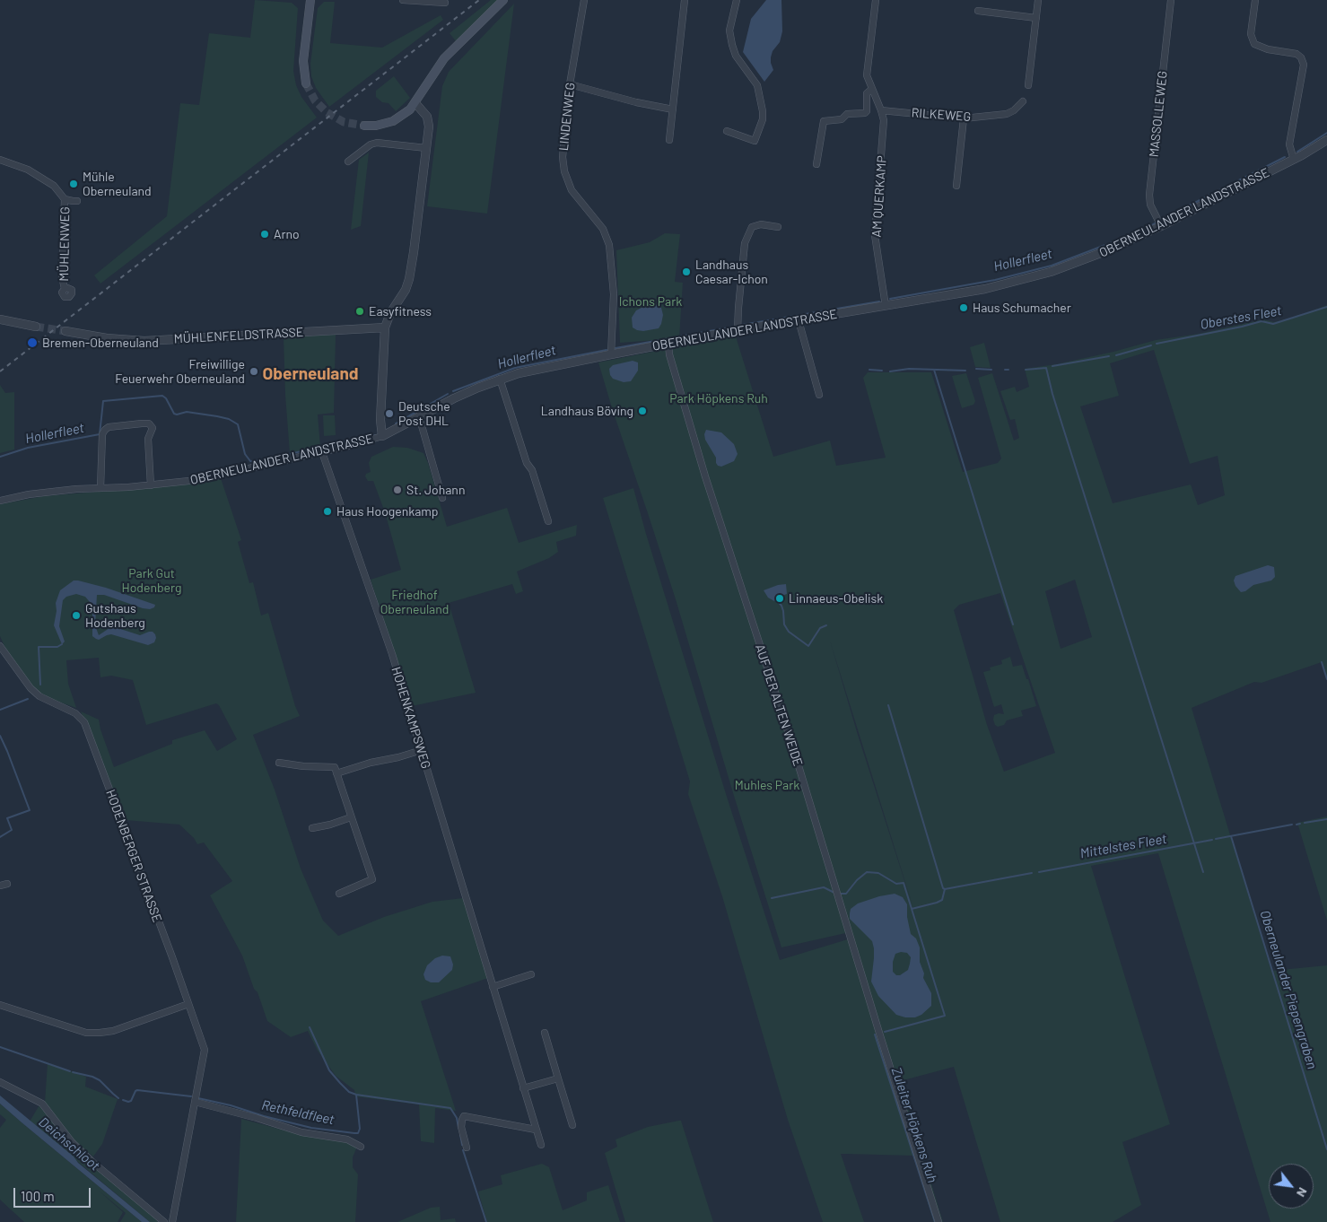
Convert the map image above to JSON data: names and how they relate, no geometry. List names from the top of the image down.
{
  "streets": {
    "street": [
      "MASSOLLEWEG",
      "RILKEWEG",
      "LINDENWEG",
      "AM QUERKAMP",
      "OBERNEULANDER LANDSTRASSE",
      "MÜHLENWEG",
      "MÜHLENFELDSTRASSE",
      "AUF DER ALTEN WEIDE",
      "HOHENKAMPSWEG",
      "HODENBERGER STRASSE"
    ]
  },
  "crossings": [
    ["MASSOLLEWEG", "OBERNEULANDER LANDSTRASSE"],
    ["RILKEWEG", "AM QUERKAMP"],
    ["LINDENWEG", "OBERNEULANDER LANDSTRASSE"],
    ["AM QUERKAMP", "OBERNEULANDER LANDSTRASSE"],
    ["OBERNEULANDER LANDSTRASSE", "AUF DER ALTEN WEIDE"],
    ["OBERNEULANDER LANDSTRASSE", "HOHENKAMPSWEG"]
  ],
  "districts": ["Oberneuland"],
  "water": [
    "Hollerfleet",
    "Oberstes Fleet",
    "Mittelstes Fleet",
    "Oberneulander Piepengraben",
    "Rethfeldfleet",
    "Zuleiter Höpkens Ruh",
    "Deichschloot"
  ],
  "parks": [
    "Ichons Park",
    "Park Höpkens Ruh",
    "Park Gut Hodenberg",
    "Friedhof Oberneuland",
    "Muhles Park"
  ],
  "places": [
    "Mühle Oberneuland",
    "Arno",
    "Landhaus Caesar-Ichon",
    "Haus Schumacher",
    "Easyfitness",
    "Bremen-Oberneuland",
    "Freiwillige Feuerwehr Oberneuland",
    "Landhaus Böving",
    "Deutsche Post DHL",
    "St. Johann",
    "Haus Hoogenkamp",
    "Linnaeus-Obelisk",
    "Gutshaus Hodenberg"
  ],
  "scale_bar": "100 m",
  "north": "bottom right"
}
